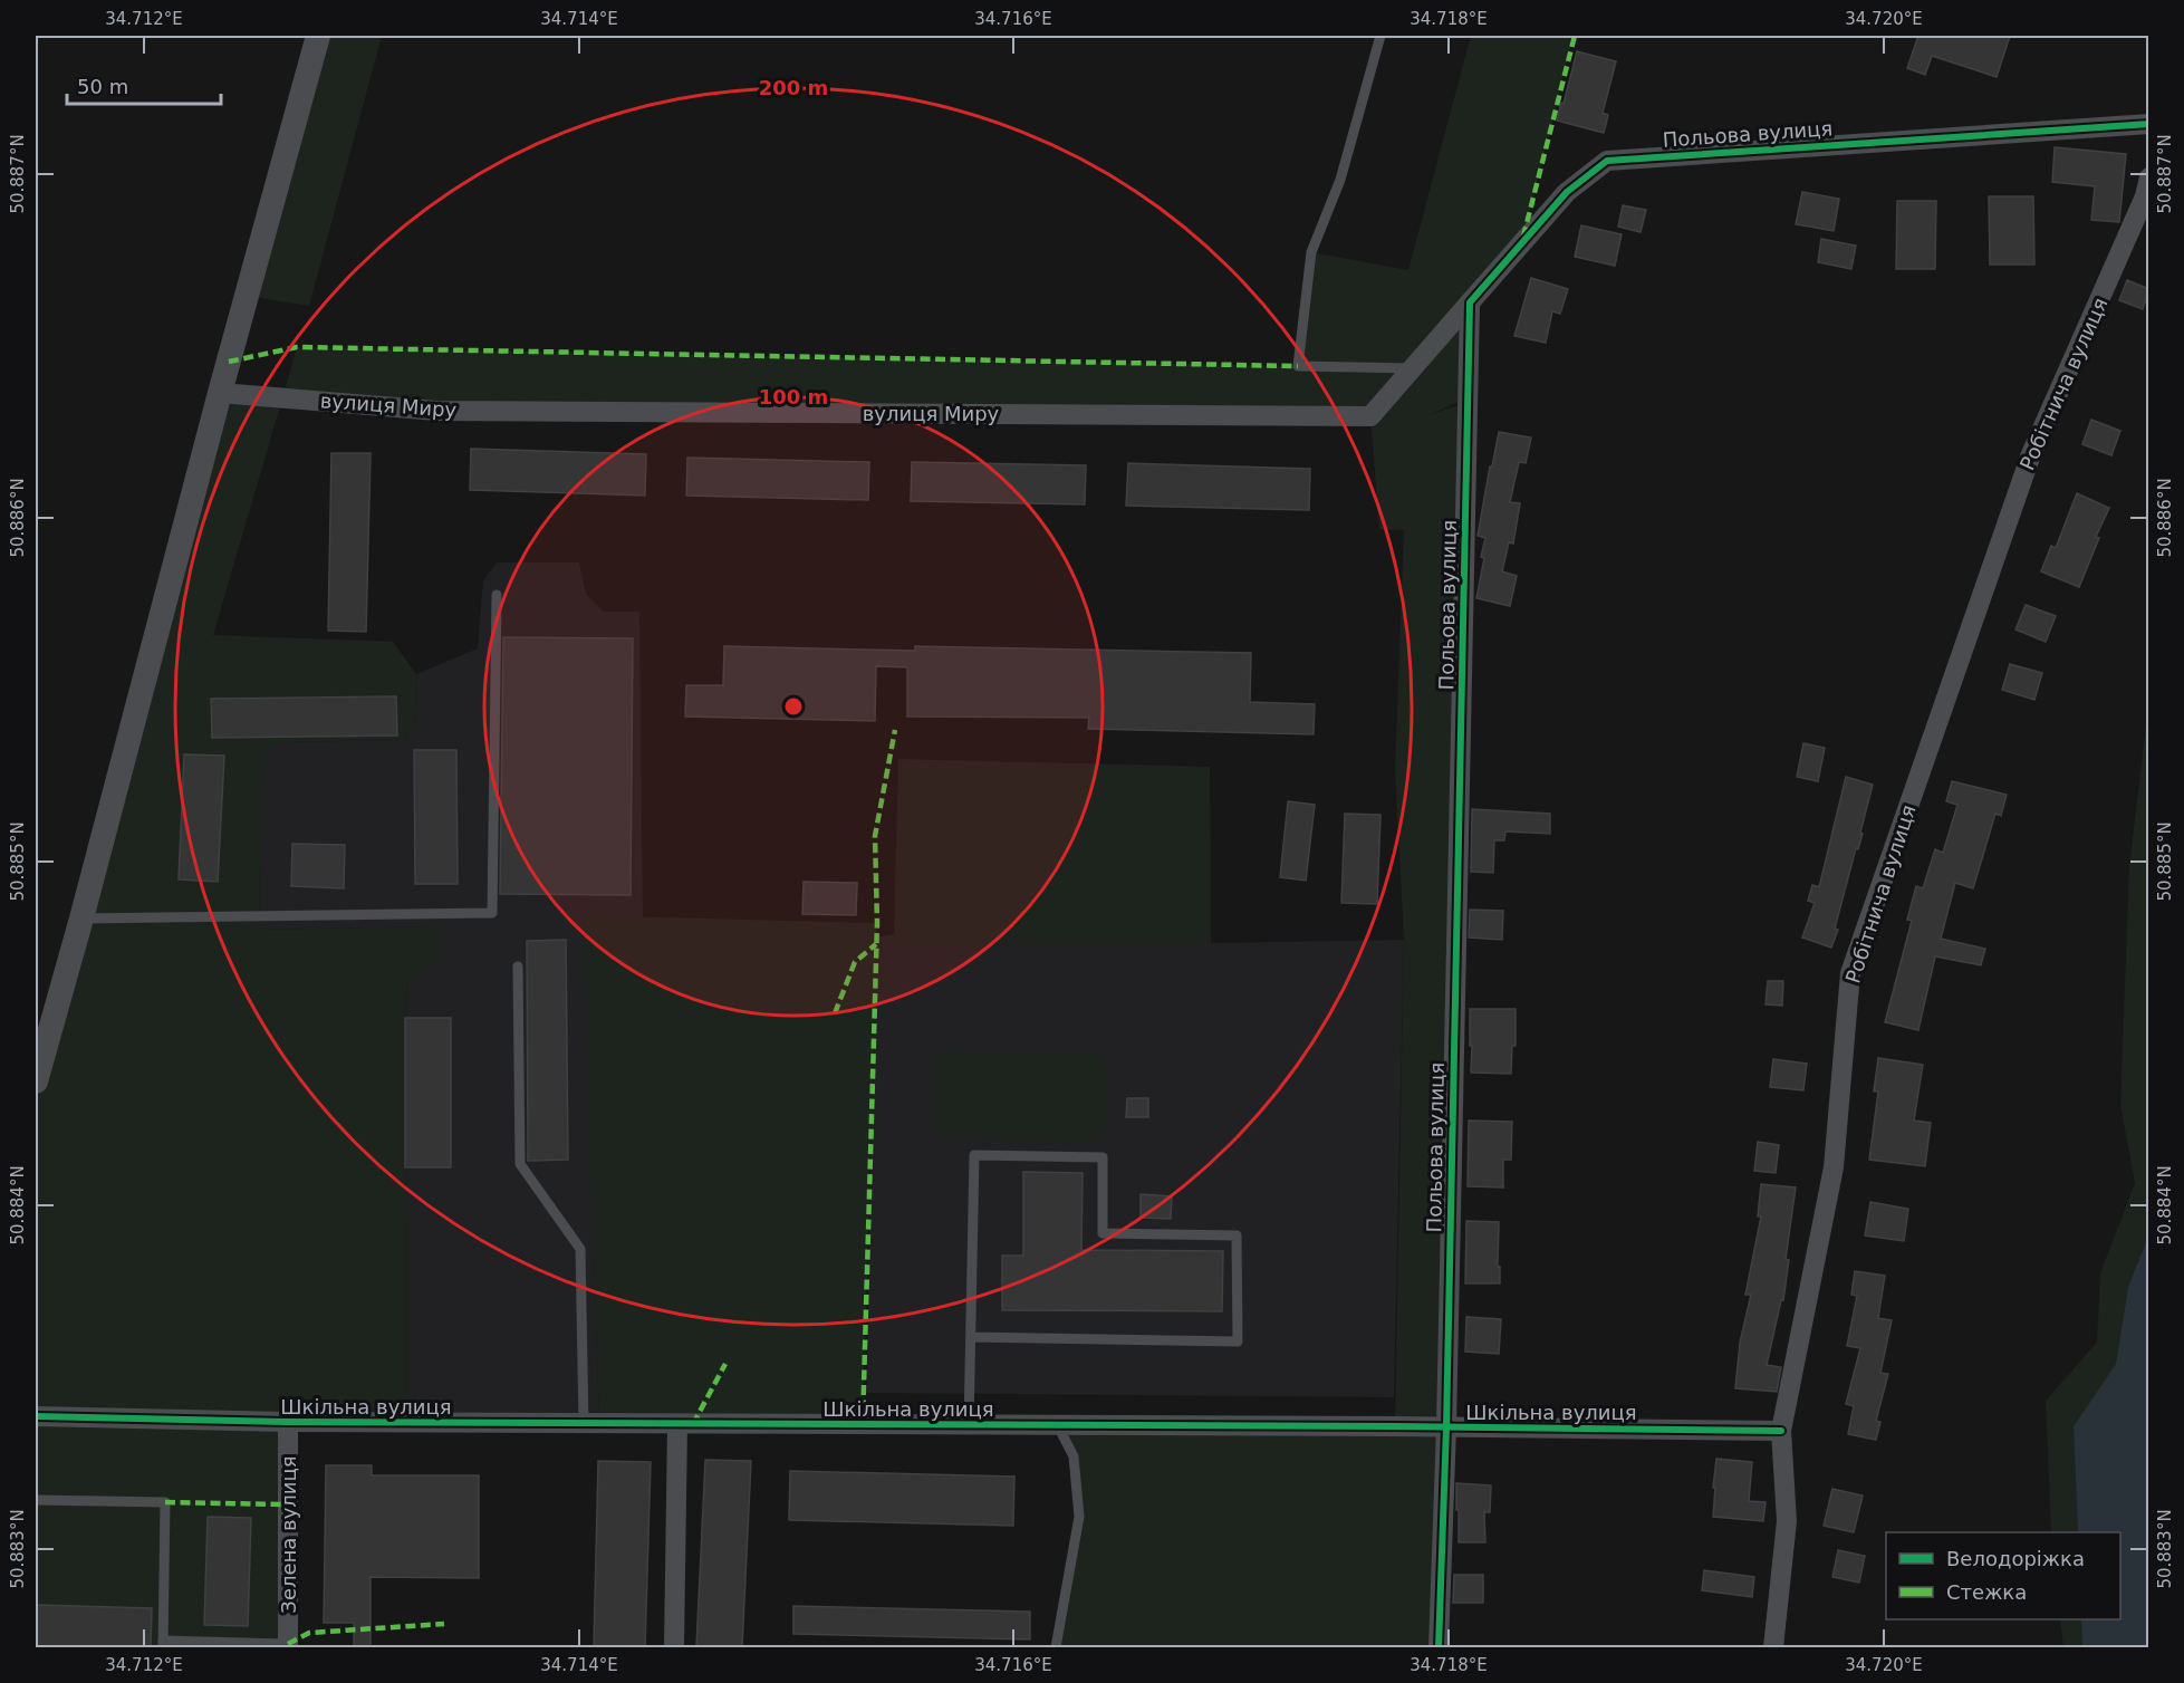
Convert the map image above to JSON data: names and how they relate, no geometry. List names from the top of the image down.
{
  "streets": {
    "street": [
      "Польова вулиця",
      "Робітнича вулиця",
      "вулиця Миру",
      "Шкільна вулиця",
      "Зелена вулиця"
    ]
  },
  "crossings": [
    ["Польова вулиця", "вулиця Миру"],
    ["Польова вулиця", "Шкільна вулиця"],
    ["Робітнича вулиця", "Шкільна вулиця"],
    ["Шкільна вулиця", "Зелена вулиця"]
  ],
  "legend": ["Велодоріжка", "Стежка"],
  "scale_bar": "50 m",
  "coordinates": [
    "34.712°E",
    "34.714°E",
    "34.716°E",
    "34.718°E",
    "34.720°E",
    "50.887°N",
    "50.886°N",
    "50.885°N",
    "50.884°N",
    "50.883°N"
  ],
  "rings": ["200 m", "100 m"]
}
